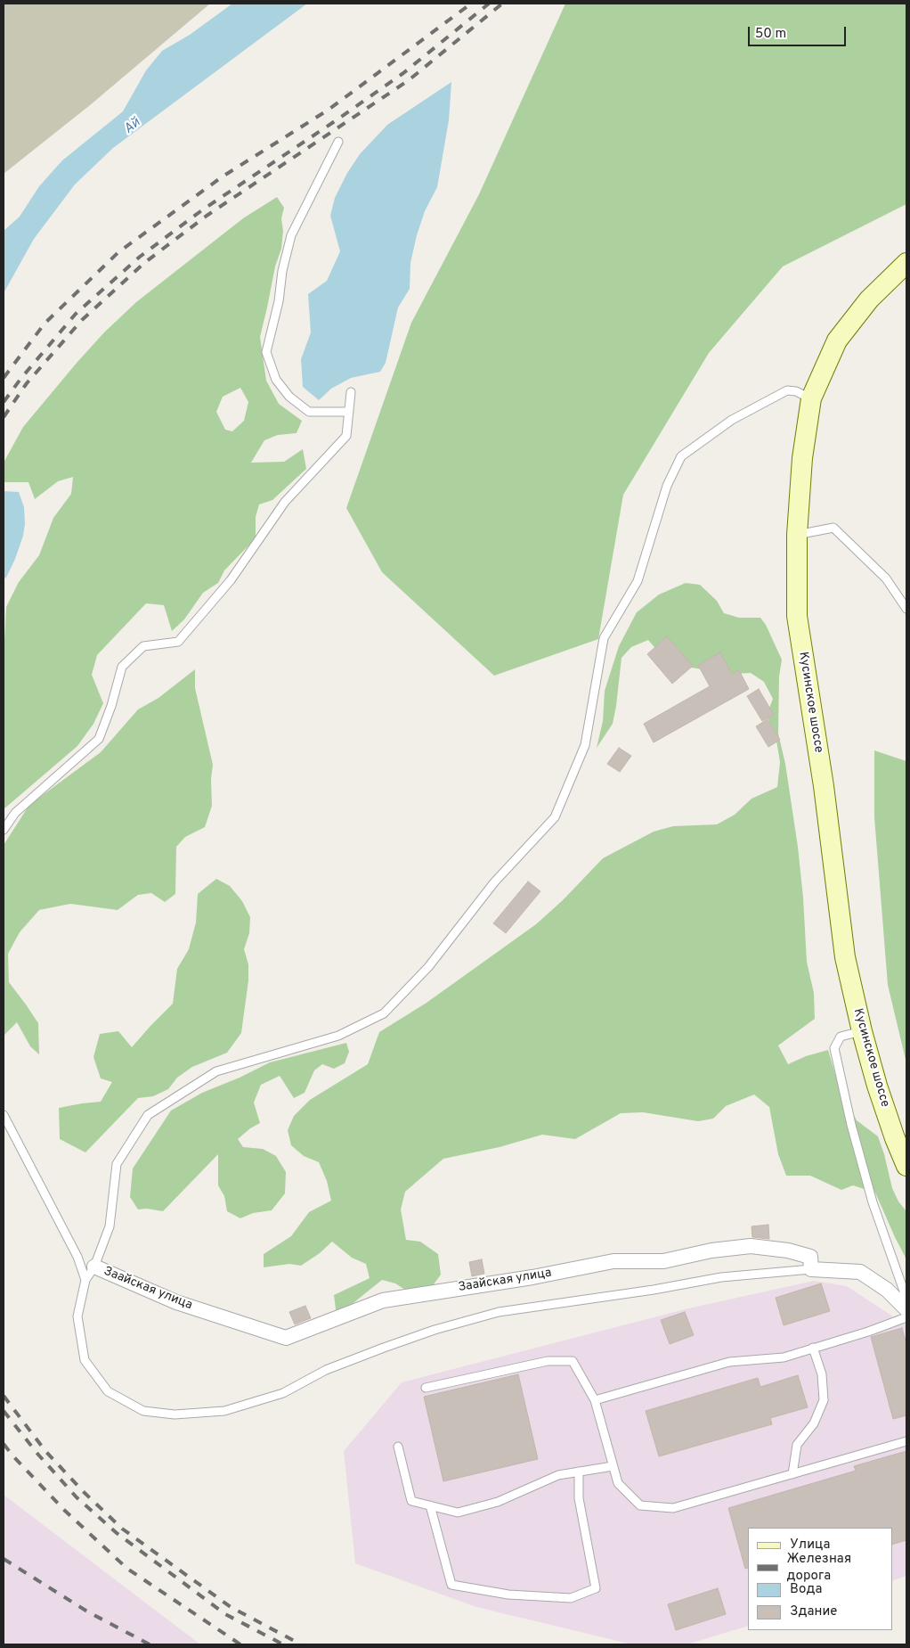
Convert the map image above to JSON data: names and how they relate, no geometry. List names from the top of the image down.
{
  "streets": {
    "main road": ["Кусинское шоссе"],
    "street": ["Заайская улица"]
  },
  "water": ["Ай"],
  "legend": [
    "Улица",
    "Железная дорога",
    "Вода",
    "Здание"
  ],
  "scale_bar": "50 m"
}
